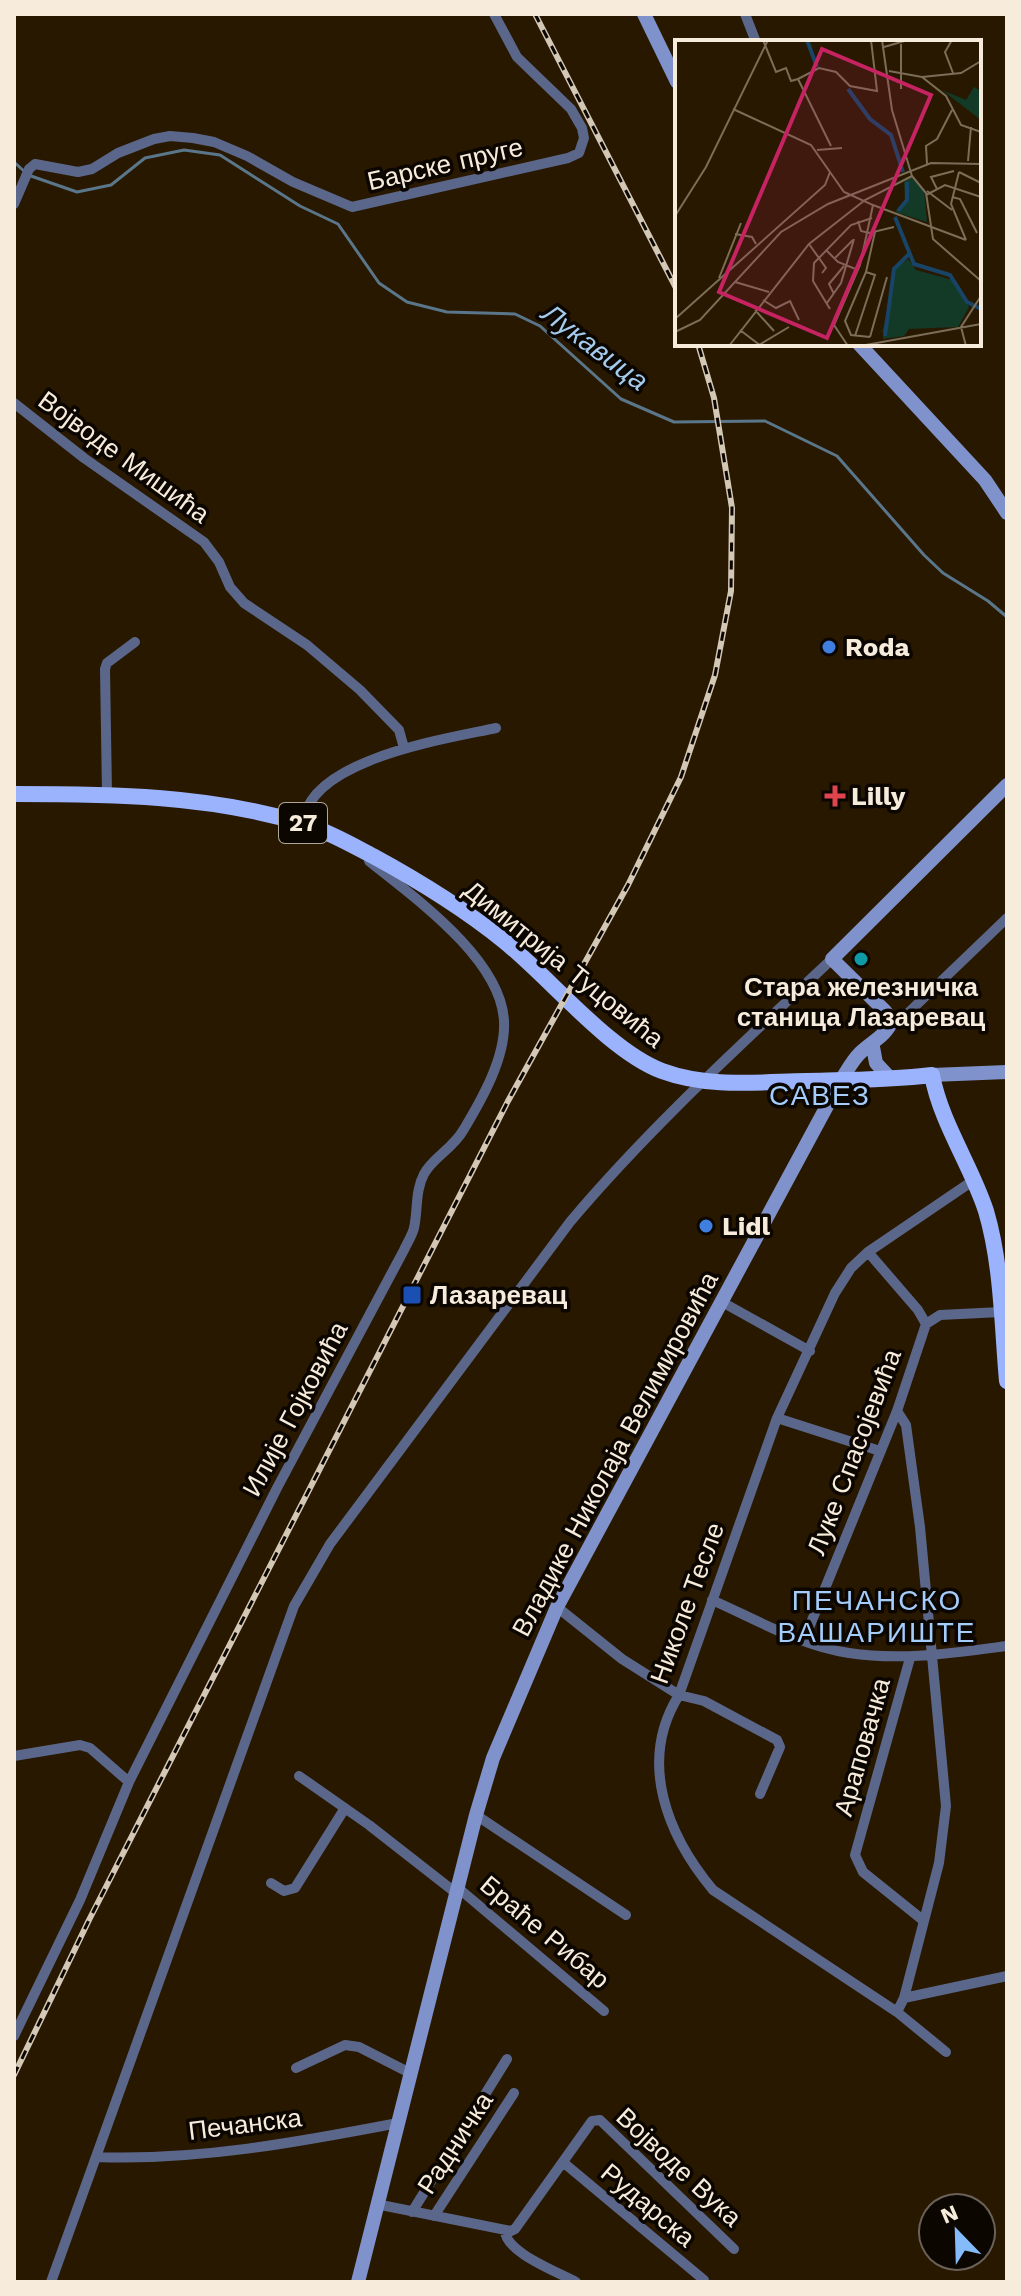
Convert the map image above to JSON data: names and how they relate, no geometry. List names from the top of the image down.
{
  "streets": {
    "main road": ["27", "Димитрија Туцовића"],
    "street": [
      "Барске пруге",
      "Војводе Мишића",
      "Илије Гојковића",
      "Луке Спасојевића",
      "Владике Николаја Велимировића",
      "Николе Тесле",
      "Араповачка",
      "Браће Рибар",
      "Печанска",
      "Радничка",
      "Војводе Вука",
      "Рударска"
    ]
  },
  "crossings": [
    ["Димитрија Туцовића", "Илије Гојковића"],
    ["Димитрија Туцовића", "Владике Николаја Велимировића"],
    ["Луке Спасојевића", "Николе Тесле"],
    ["Владике Николаја Велимировића", "Браће Рибар"],
    ["Владике Николаја Велимировића", "Печанска"],
    ["Војводе Вука", "Рударска"]
  ],
  "districts": ["САВЕЗ", "ПЕЧАНСКО ВАШАРИШТЕ"],
  "water": ["Лукавица"],
  "places": {
    "other": ["Roda", "Стара железничка станица Лазаревац", "Lidl"],
    "health": ["Lilly"],
    "transit": ["Лазаревац"]
  },
  "north": "top left"
}
